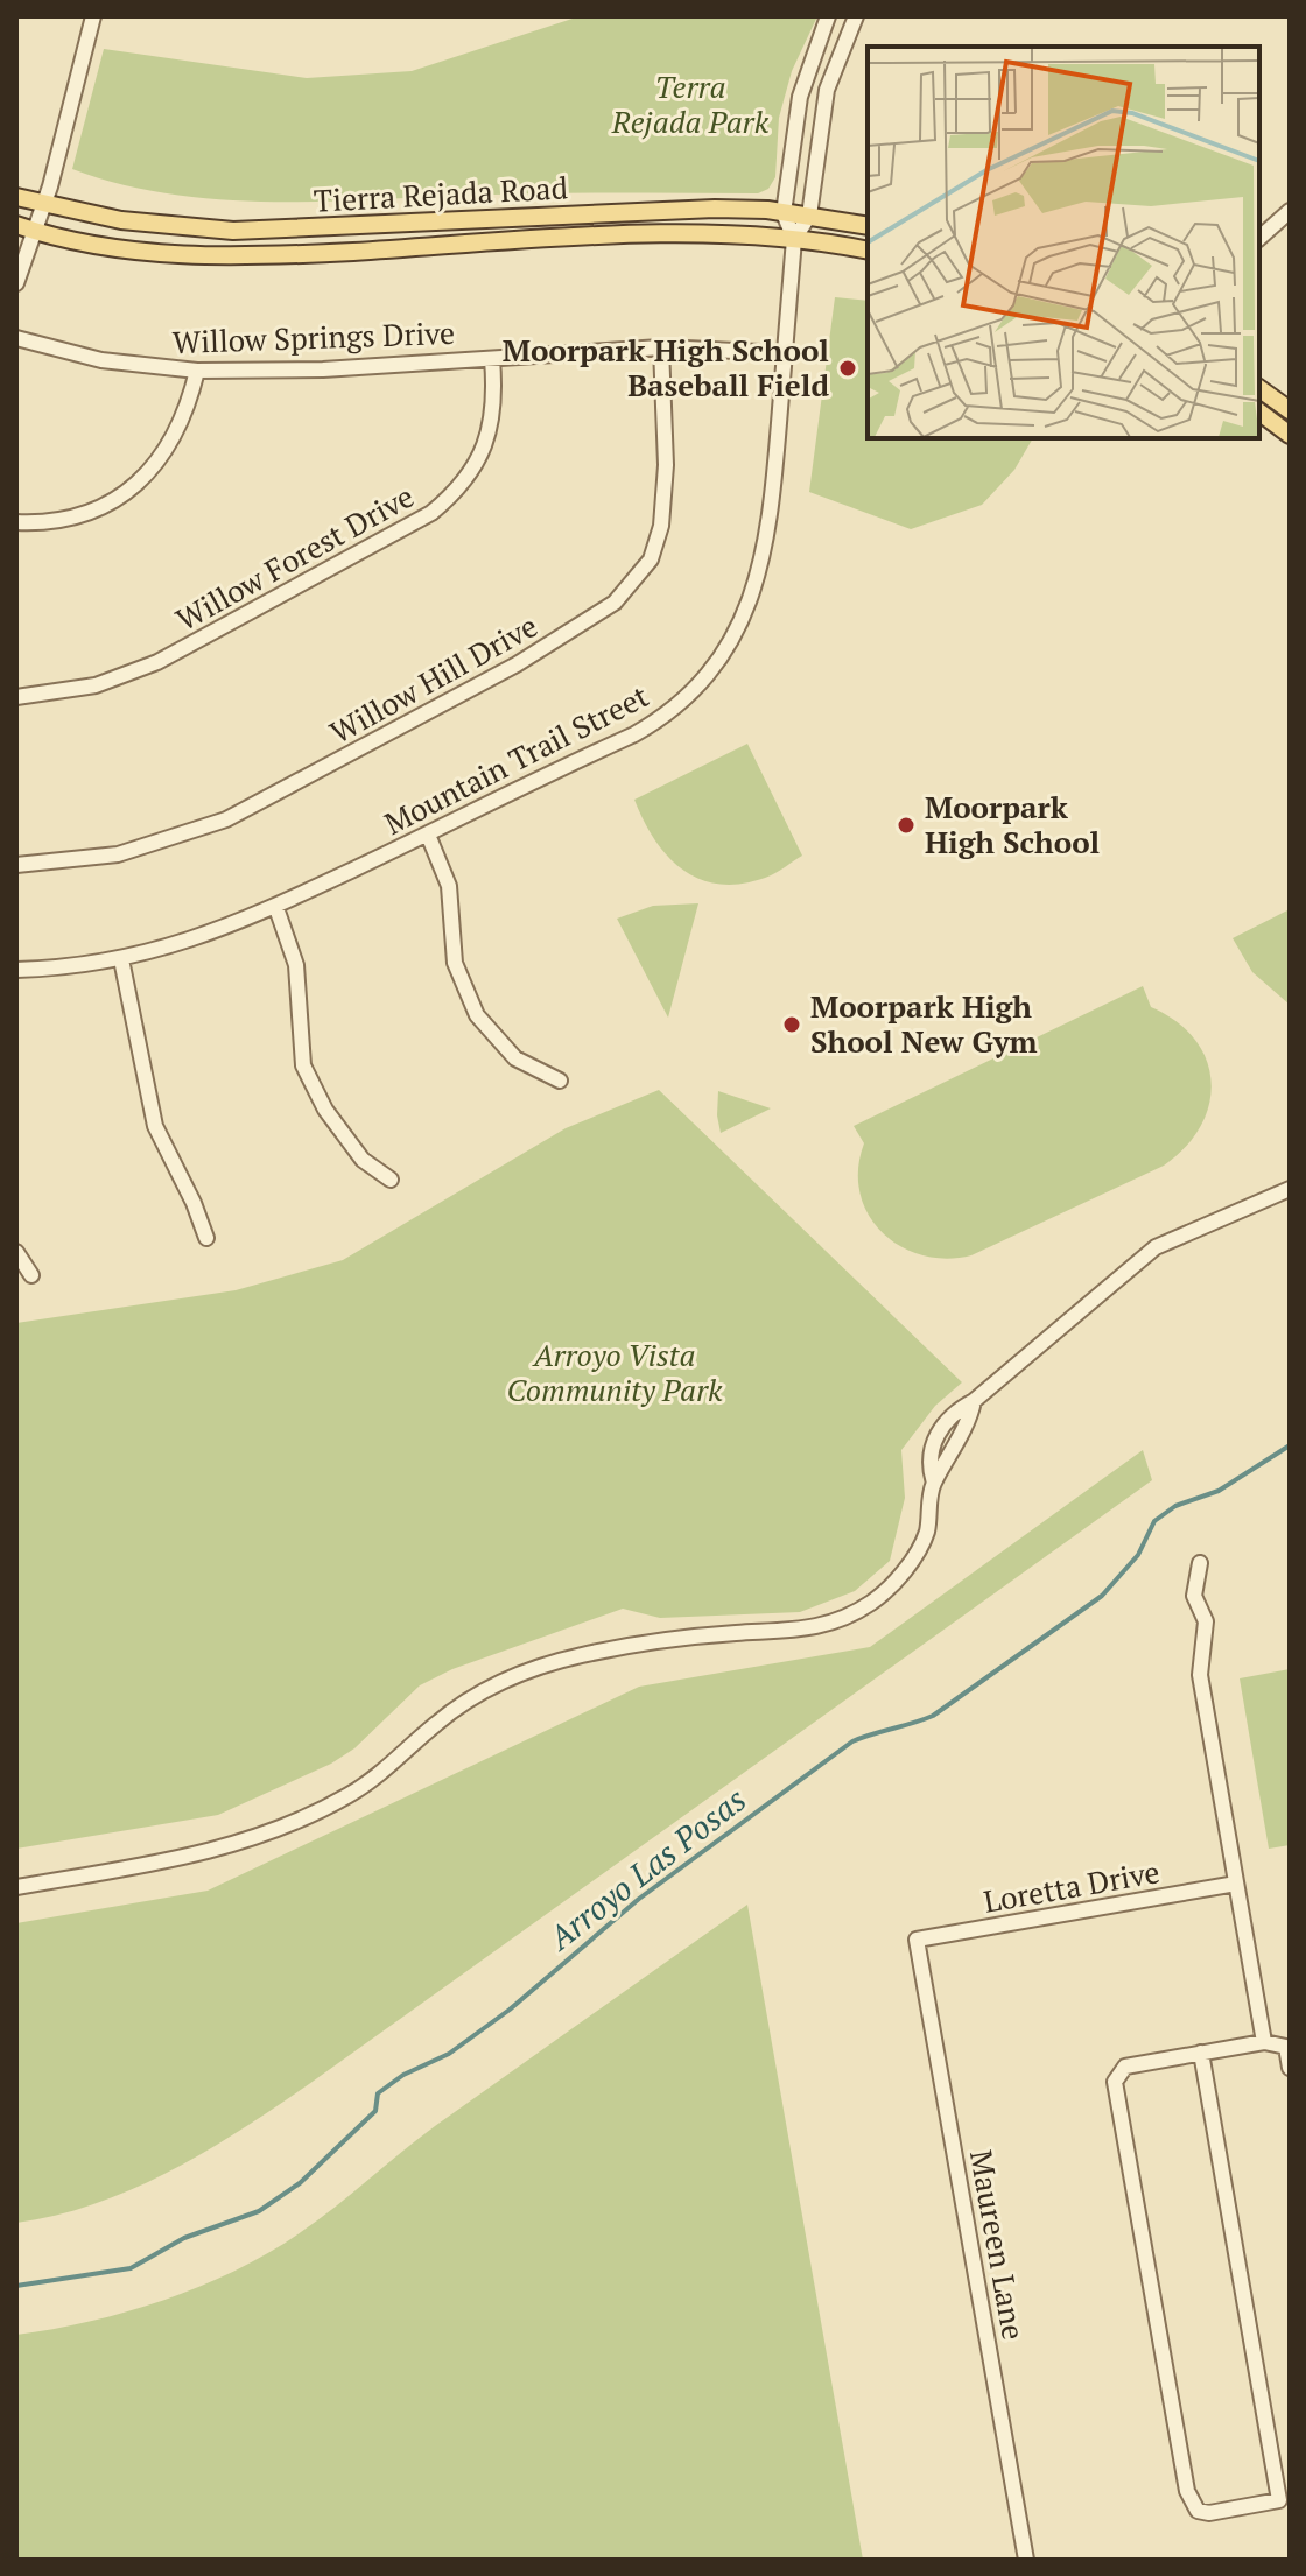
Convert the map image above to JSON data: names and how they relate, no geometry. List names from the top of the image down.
{
  "streets": {
    "main road": ["Tierra Rejada Road"],
    "street": [
      "Willow Springs Drive",
      "Willow Forest Drive",
      "Willow Hill Drive",
      "Mountain Trail Street",
      "Loretta Drive",
      "Maureen Lane"
    ]
  },
  "crossings": [
    ["Tierra Rejada Road", "Mountain Trail Street"],
    ["Willow Springs Drive", "Willow Forest Drive"],
    ["Willow Springs Drive", "Willow Hill Drive"],
    ["Willow Springs Drive", "Mountain Trail Street"],
    ["Loretta Drive", "Maureen Lane"]
  ],
  "water": ["Arroyo Las Posas"],
  "parks": ["Terra Rejada Park", "Arroyo Vista Community Park"],
  "places": ["Moorpark High School Baseball Field", "Moorpark High School", "Moorpark High Shool New Gym"]
}
